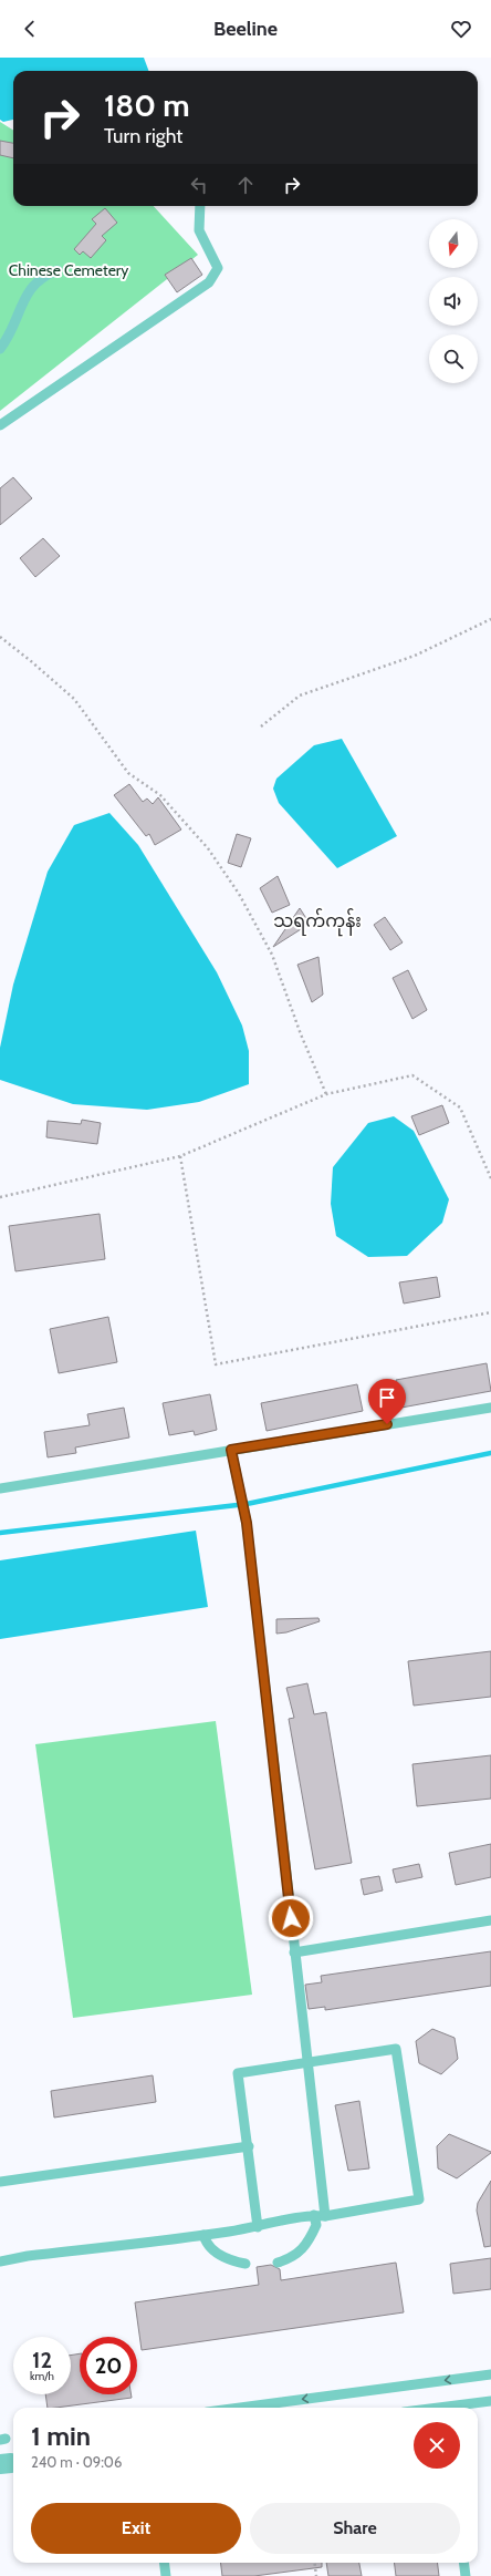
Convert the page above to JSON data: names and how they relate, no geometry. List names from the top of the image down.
{
  "districts": ["သရက်ကုန်း"],
  "parks": ["Chinese Cemetery"],
  "north": "bottom",
  "page": {
    "header": "Beeline",
    "turn": ["180 m", "Turn right"],
    "speed": "12 km/h",
    "limit": "20",
    "heading": ["1 min", "240 m · 09:06"],
    "buttons": ["Exit", "Share"]
  }
}
